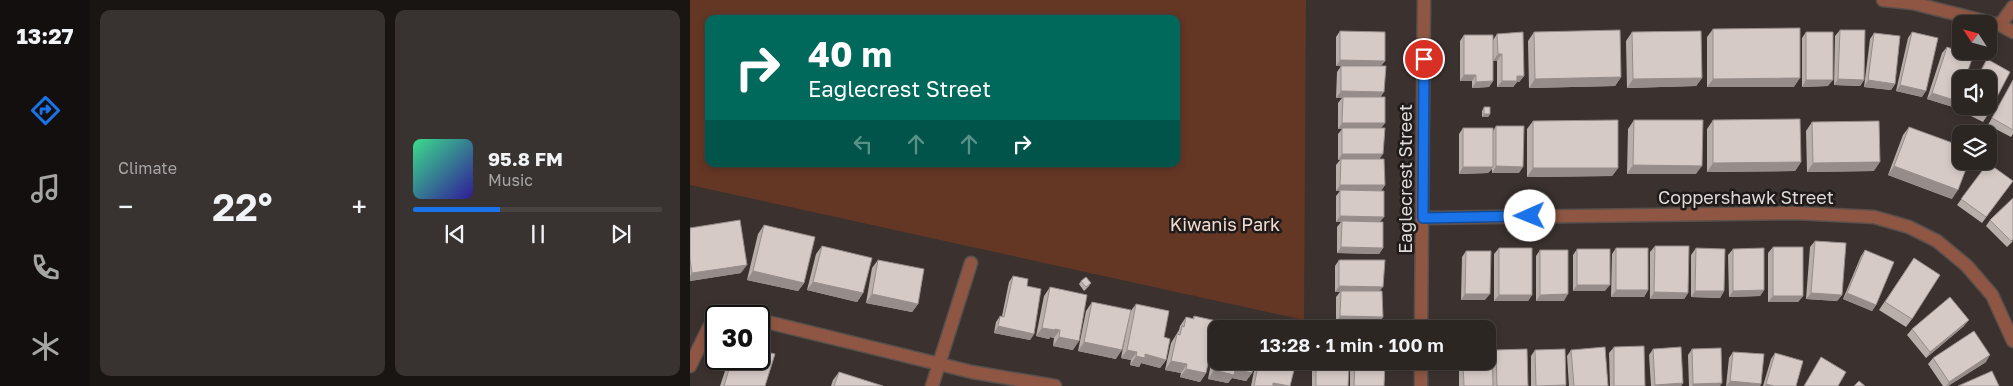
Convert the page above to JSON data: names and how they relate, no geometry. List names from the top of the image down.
{
  "streets": {
    "street": ["Eaglecrest Street", "Coppershawk Street"]
  },
  "crossings": [
    ["Eaglecrest Street", "Coppershawk Street"]
  ],
  "parks": ["Kiwanis Park"],
  "north": "top left",
  "page": {
    "tabs": "13:27",
    "tile": "Climate",
    "turn": ["40 m", "Eaglecrest Street"],
    "song": ["95.8 FM", "Music"],
    "heat": ["−", "22°", "+"],
    "limit": "30",
    "trip": "13:28 · 1 min · 100 m"
  }
}
